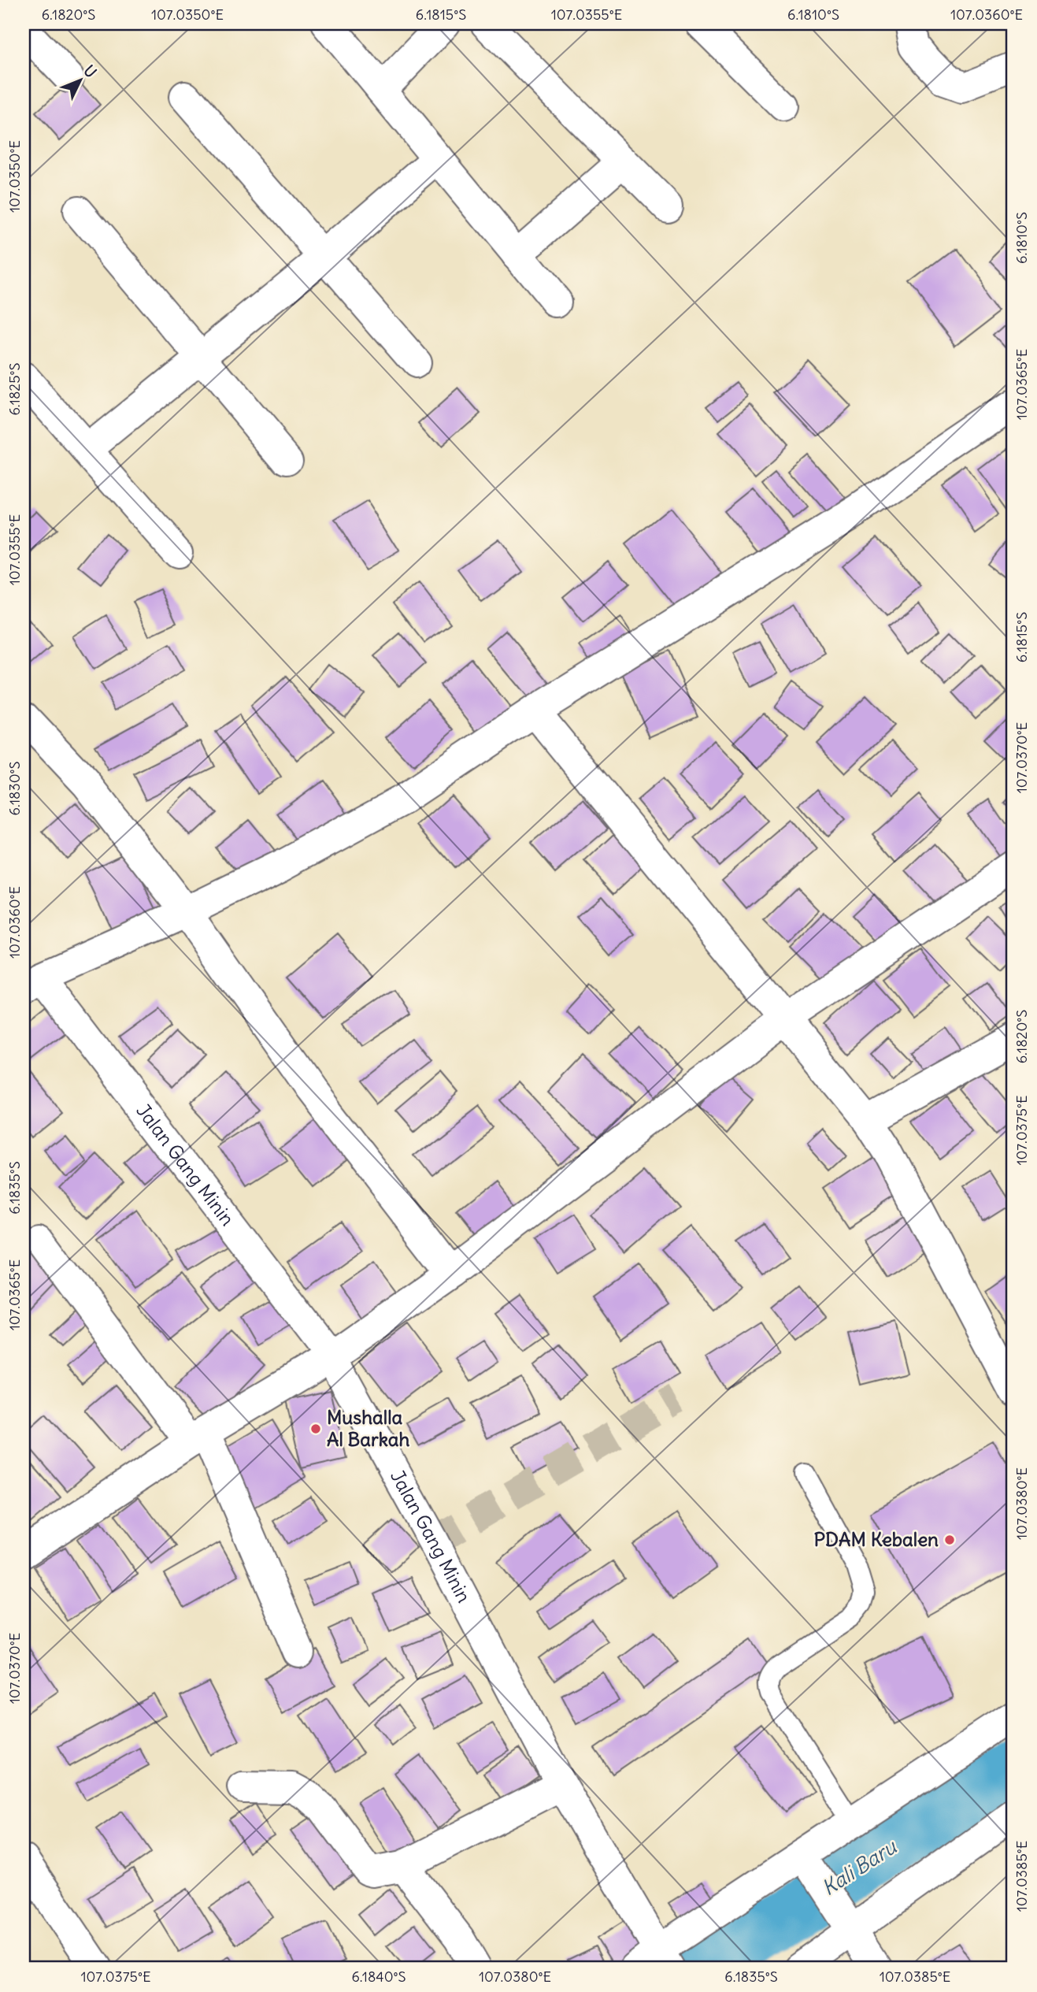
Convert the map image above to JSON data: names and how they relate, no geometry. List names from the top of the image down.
{
  "streets": {
    "street": ["Jalan Gang Minin"]
  },
  "water": ["Kali Baru"],
  "places": ["Mushalla Al Barkah", "PDAM Kebalen"],
  "north": "top right",
  "coordinates": [
    "6.1820°S",
    "107.0350°E",
    "6.1815°S",
    "107.0355°E",
    "6.1810°S",
    "107.0360°E",
    "107.0365°E",
    "6.1825°S",
    "107.0370°E",
    "6.1830°S",
    "107.0375°E",
    "6.1835°S",
    "107.0380°E",
    "107.0385°E",
    "6.1840°S"
  ]
}
